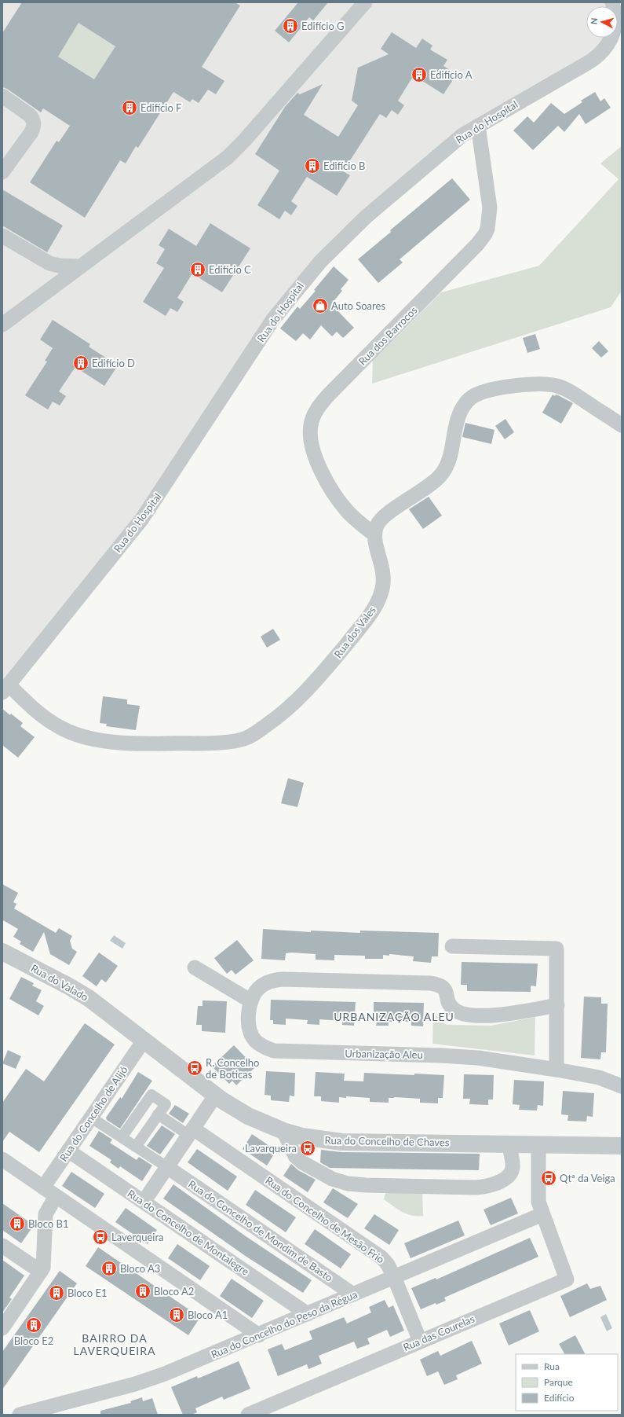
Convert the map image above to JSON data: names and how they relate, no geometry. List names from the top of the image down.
{
  "streets": {
    "street": [
      "Rua do Hospital",
      "Rua dos Barrocos",
      "Rua dos Vales",
      "Rua do Valado",
      "Urbanização Aleu",
      "Rua do Concelho de Alijó",
      "Rua do Concelho de Chaves",
      "Rua do Concelho de Mesão Frio",
      "Rua do Concelho de Mondim de Basto",
      "Rua do Concelho de Montalegre",
      "Rua do Concelho do Peso da Régua",
      "Rua das Courelas"
    ]
  },
  "crossings": [
    ["Rua do Hospital", "Rua dos Barrocos"],
    ["Rua do Hospital", "Rua dos Vales"],
    ["Rua dos Barrocos", "Rua dos Vales"],
    ["Rua do Valado", "Rua do Concelho de Alijó"],
    ["Rua do Valado", "Rua do Concelho de Chaves"],
    ["Rua do Concelho de Alijó", "Rua do Concelho de Chaves"],
    ["Rua do Concelho de Alijó", "Rua do Concelho de Montalegre"],
    ["Rua do Concelho de Mesão Frio", "Rua do Concelho do Peso da Régua"],
    ["Rua do Concelho de Mesão Frio", "Rua das Courelas"],
    ["Rua do Concelho de Mondim de Basto", "Rua do Concelho do Peso da Régua"],
    ["Rua do Concelho de Montalegre", "Rua do Concelho do Peso da Régua"],
    ["Rua do Concelho do Peso da Régua", "Rua das Courelas"]
  ],
  "districts": ["URBANIZAÇÃO ALEU", "BAIRRO DA LAVERQUEIRA"],
  "places": {
    "building": [
      "Edifício G",
      "Edifício A",
      "Edifício F",
      "Edifício B",
      "Edifício C",
      "Edifício D",
      "Bloco B1",
      "Bloco A3",
      "Bloco A2",
      "Bloco E1",
      "Bloco A1",
      "Bloco E2"
    ],
    "shop": ["Auto Soares"],
    "bus stop": [
      "R. Concelho de Boticas",
      "Lavarqueira",
      "Qtª da Veiga",
      "Laverqueira"
    ]
  },
  "legend": ["Rua", "Parque", "Edifício"],
  "north": "left"
}
